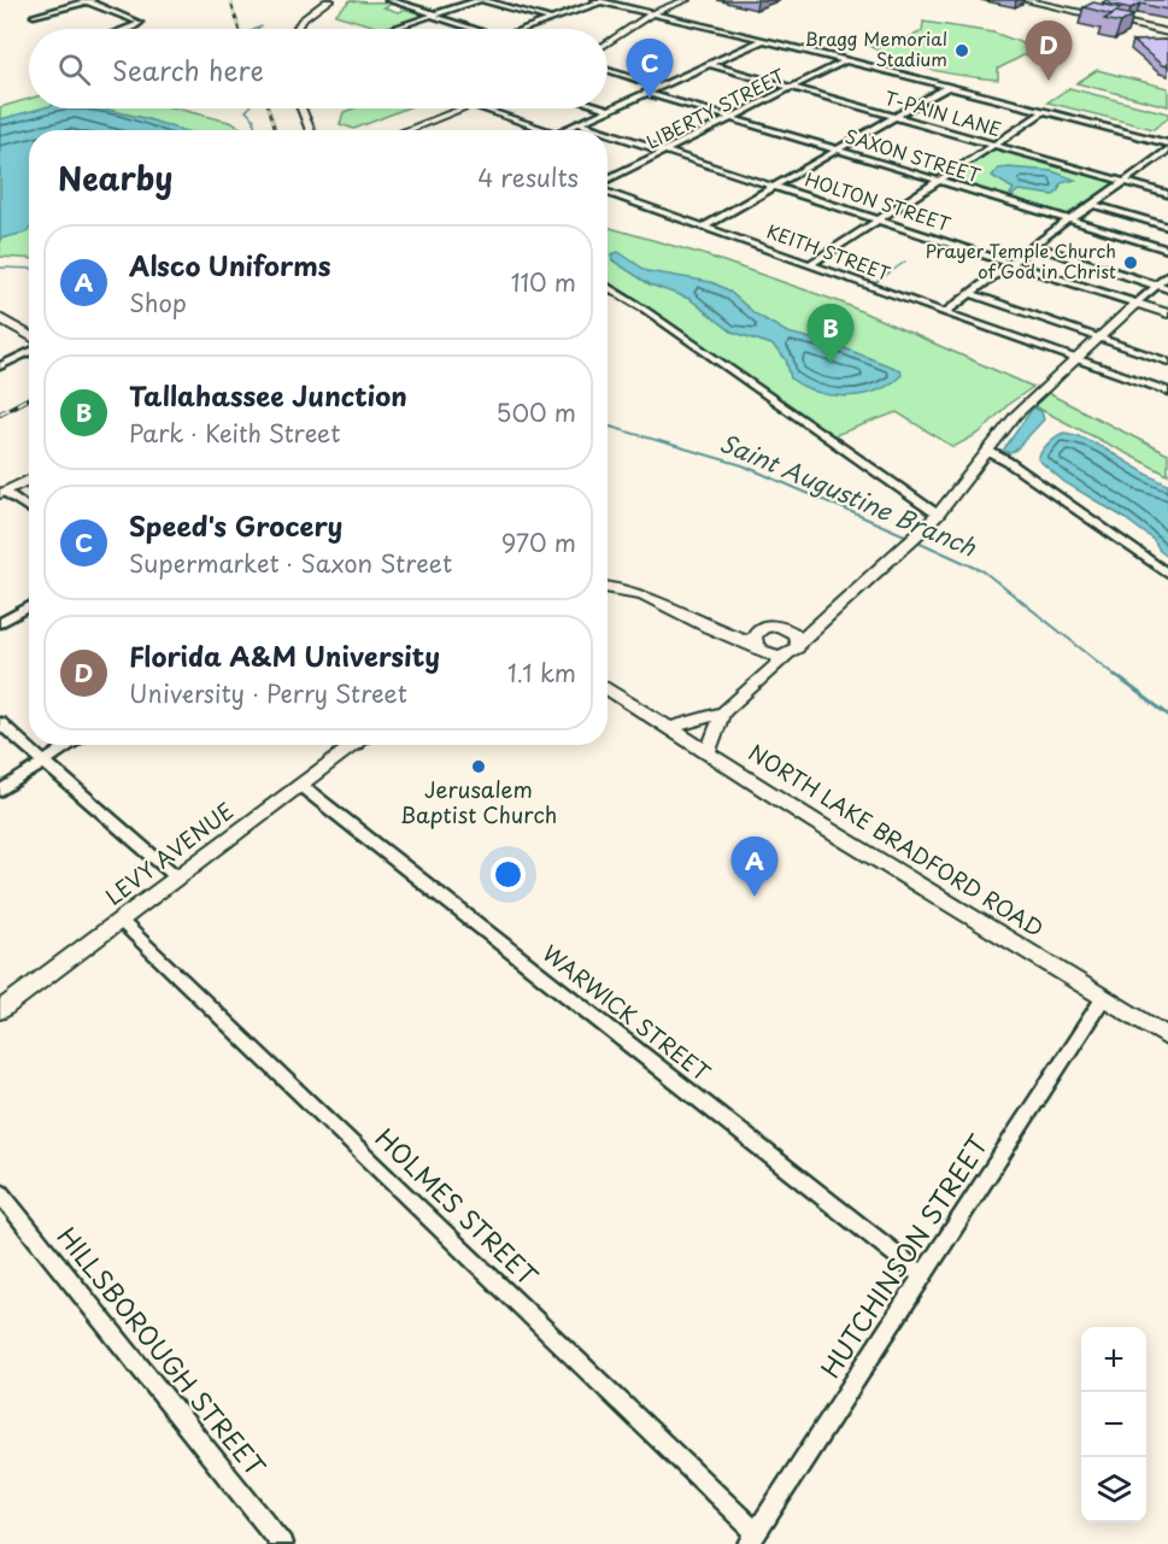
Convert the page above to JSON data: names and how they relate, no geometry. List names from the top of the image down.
{
  "streets": {
    "street": [
      "LIBERTY STREET",
      "T-PAIN LANE",
      "SAXON STREET",
      "HOLTON STREET",
      "KEITH STREET",
      "NORTH LAKE BRADFORD ROAD",
      "LEVY AVENUE",
      "WARWICK STREET",
      "HOLMES STREET",
      "HUTCHINSON STREET",
      "HILLSBOROUGH STREET"
    ]
  },
  "crossings": [
    ["LIBERTY STREET", "T-PAIN LANE"],
    ["LIBERTY STREET", "SAXON STREET"],
    ["LIBERTY STREET", "HOLTON STREET"],
    ["NORTH LAKE BRADFORD ROAD", "HUTCHINSON STREET"],
    ["LEVY AVENUE", "WARWICK STREET"],
    ["LEVY AVENUE", "HOLMES STREET"],
    ["WARWICK STREET", "HUTCHINSON STREET"],
    ["HOLMES STREET", "HUTCHINSON STREET"]
  ],
  "water": ["Saint Augustine Branch"],
  "places": ["Bragg Memorial Stadium", "Prayer Temple Church of God in Christ", "Jerusalem Baptist Church"],
  "page": {
    "pins": [
      "D",
      "C",
      "B",
      "A"
    ],
    "search": "Search here",
    "heading": ["Nearby", "4 results"],
    "list": [
      {
        "mark": "A",
        "name": "Alsco Uniforms",
        "note": "Shop",
        "value": "110 m"
      },
      {
        "mark": "B",
        "name": "Tallahassee Junction",
        "note": "Park · Keith Street",
        "value": "500 m"
      },
      {
        "mark": "C",
        "name": "Speed's Grocery",
        "note": "Supermarket · Saxon Street",
        "value": "970 m"
      },
      {
        "mark": "D",
        "name": "Florida A&M University",
        "note": "University · Perry Street",
        "value": "1.1 km"
      }
    ],
    "map_buttons": ["+", "−"]
  }
}
